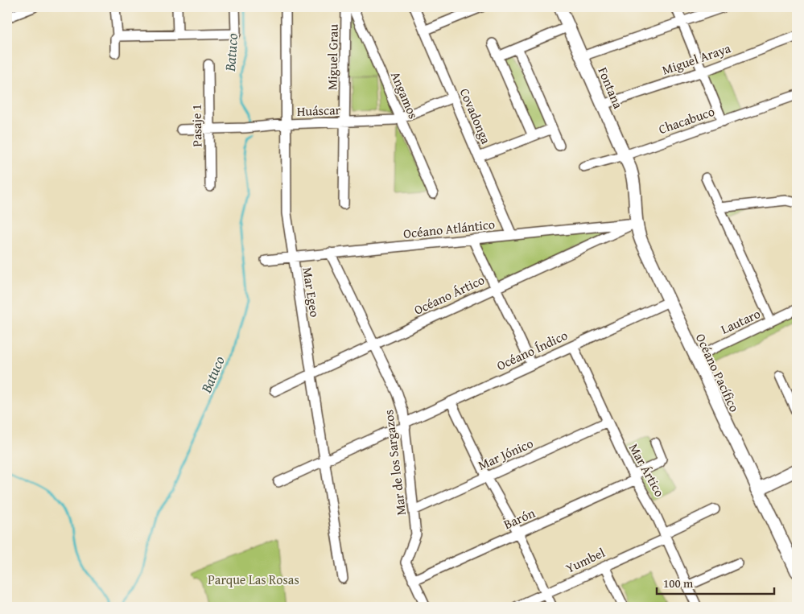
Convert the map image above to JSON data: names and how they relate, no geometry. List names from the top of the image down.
{
  "streets": {
    "street": [
      "Miguel Grau",
      "Miguel Araya",
      "Fontana",
      "Angamos",
      "Huáscar",
      "Covadonga",
      "Chacabuco",
      "Pasaje 1",
      "Océano Atlántico",
      "Mar Egeo",
      "Océano Ártico",
      "Lautaro",
      "Océano Índico",
      "Océano Pacífico",
      "Mar Jónico",
      "Mar de los Sargazos",
      "Mar Ártico",
      "Barón",
      "Yumbel"
    ]
  },
  "crossings": [
    ["Miguel Grau", "Huáscar"],
    ["Miguel Araya", "Fontana"],
    ["Fontana", "Chacabuco"],
    ["Fontana", "Océano Pacífico"],
    ["Angamos", "Huáscar"],
    ["Huáscar", "Covadonga"],
    ["Huáscar", "Pasaje 1"],
    ["Huáscar", "Mar Egeo"],
    ["Covadonga", "Océano Atlántico"],
    ["Océano Atlántico", "Mar Egeo"],
    ["Océano Atlántico", "Océano Ártico"],
    ["Océano Atlántico", "Océano Pacífico"],
    ["Océano Atlántico", "Mar de los Sargazos"],
    ["Mar Egeo", "Océano Ártico"],
    ["Mar Egeo", "Océano Índico"],
    ["Océano Ártico", "Océano Pacífico"],
    ["Océano Ártico", "Mar de los Sargazos"],
    ["Lautaro", "Océano Pacífico"],
    ["Océano Índico", "Océano Pacífico"],
    ["Océano Índico", "Mar de los Sargazos"],
    ["Océano Índico", "Mar Ártico"],
    ["Mar Jónico", "Mar de los Sargazos"],
    ["Mar Jónico", "Mar Ártico"],
    ["Mar de los Sargazos", "Barón"],
    ["Mar Ártico", "Barón"],
    ["Mar Ártico", "Yumbel"]
  ],
  "water": ["Batuco"],
  "parks": ["Parque Las Rosas"],
  "scale_bar": "100 m"
}
